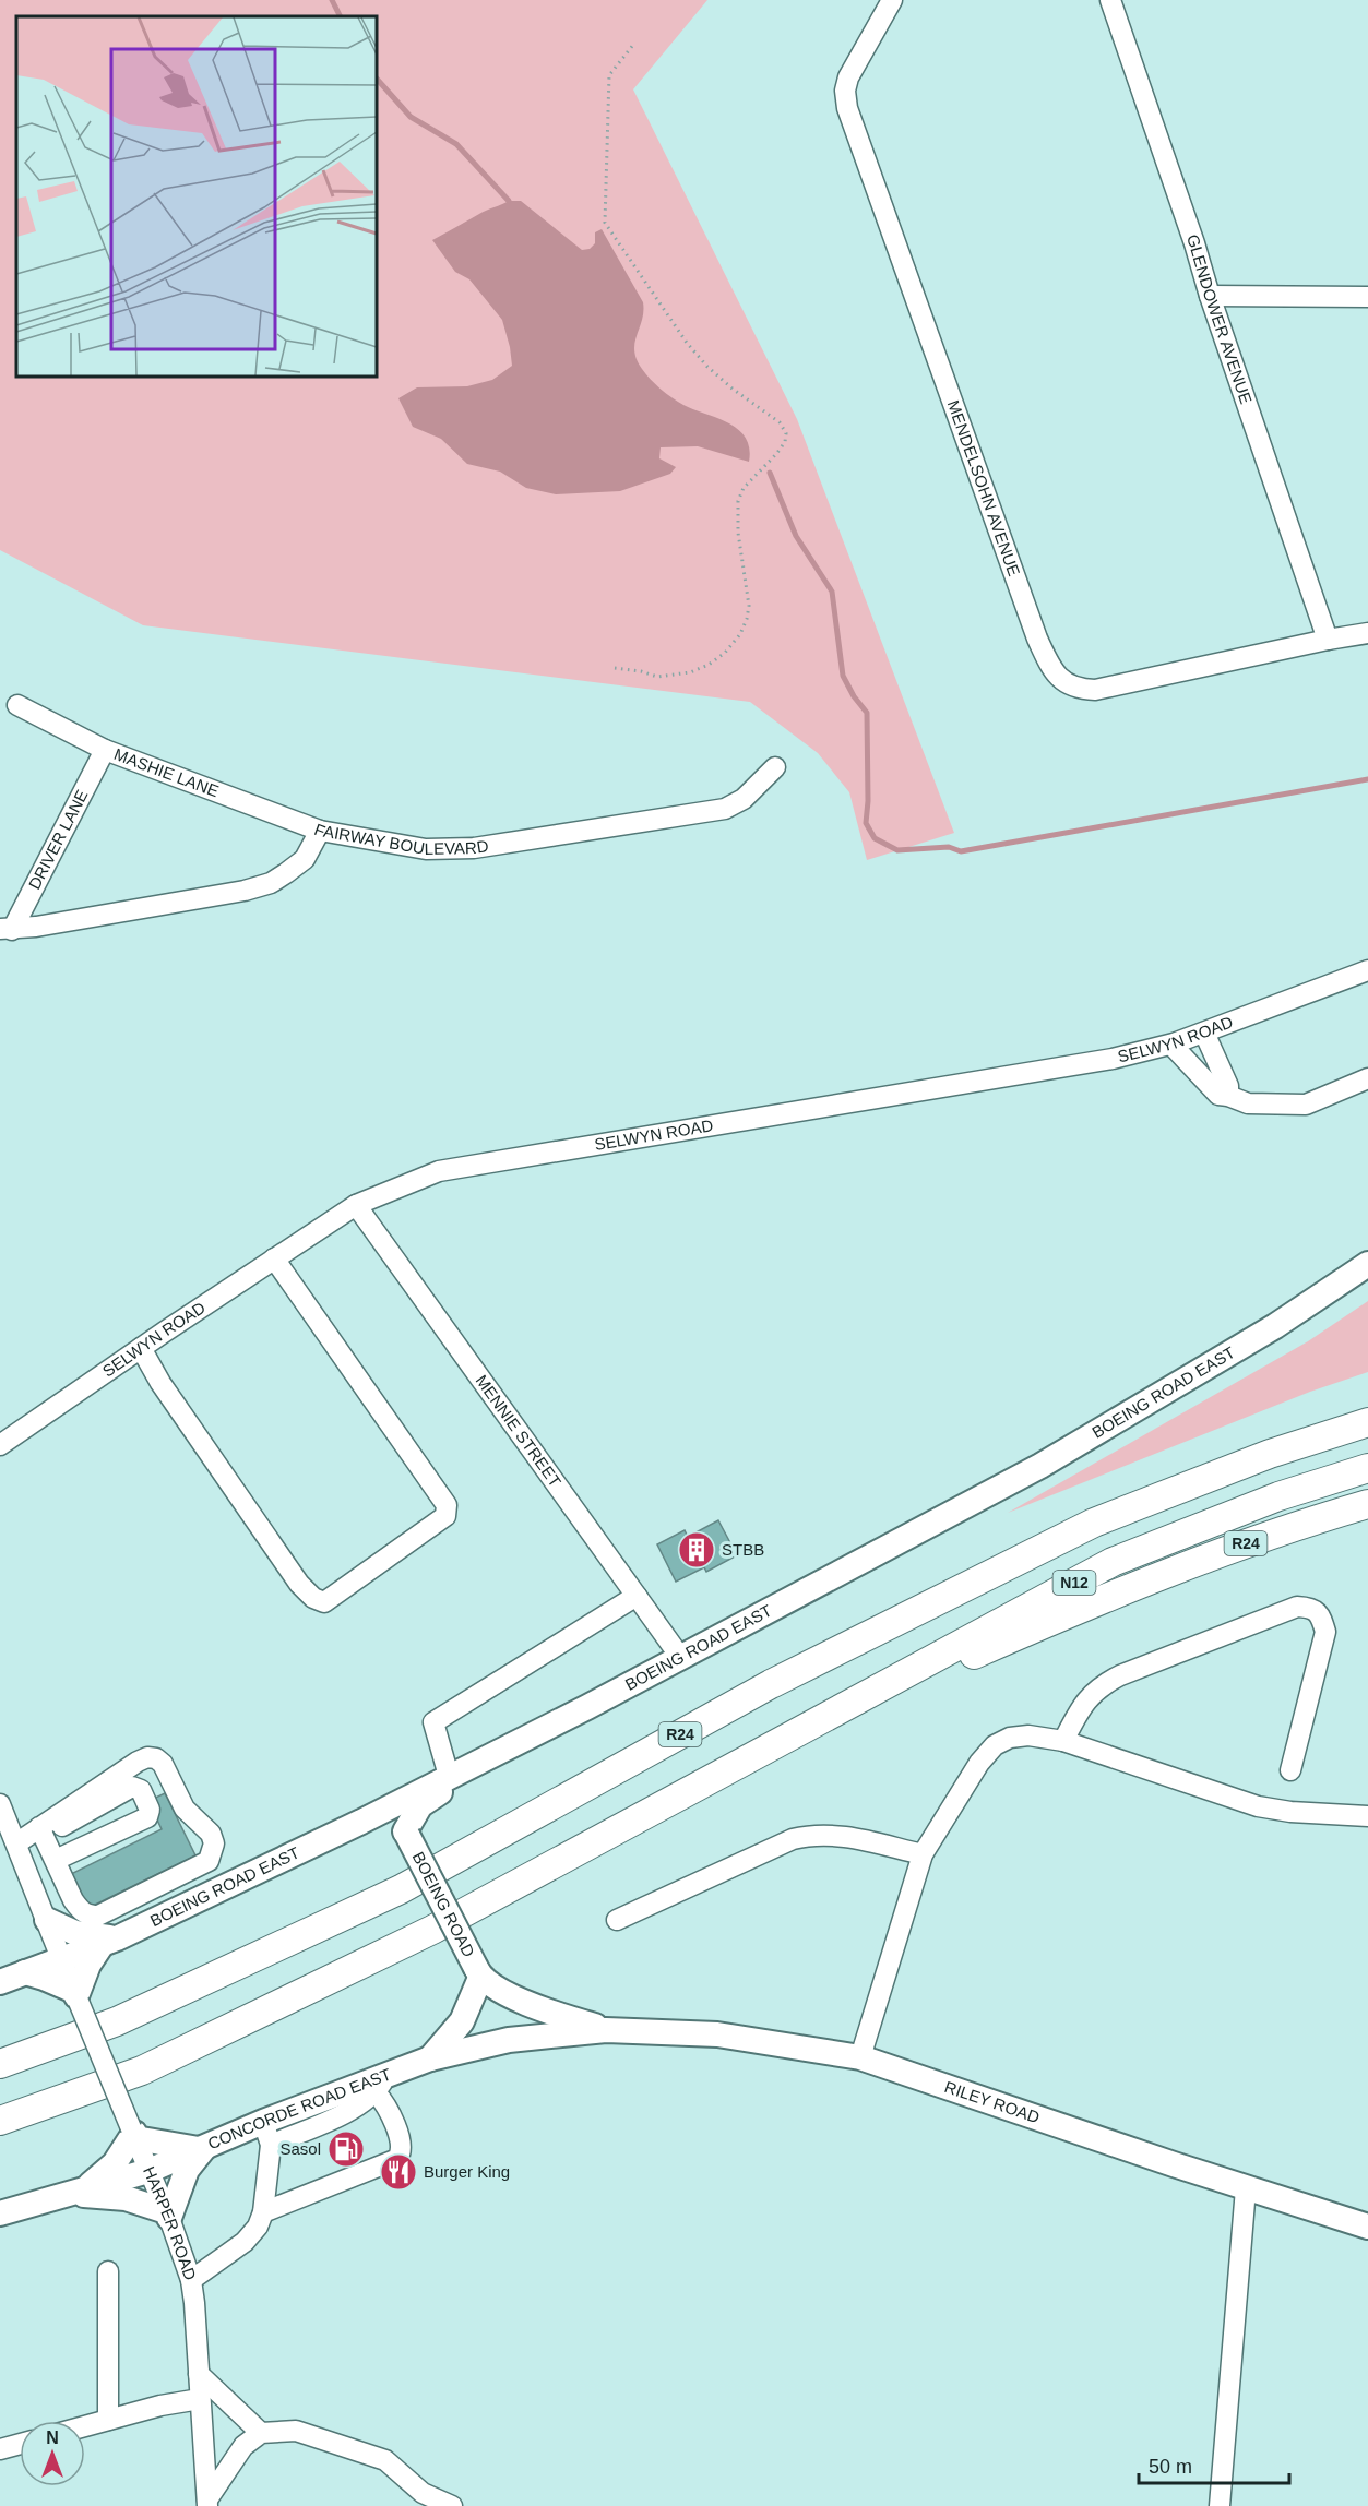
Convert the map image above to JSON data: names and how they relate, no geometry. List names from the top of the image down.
{
  "streets": {
    "highway": ["R24", "N12"],
    "main road": [
      "BOEING ROAD EAST",
      "BOEING ROAD",
      "RILEY ROAD",
      "CONCORDE ROAD EAST"
    ],
    "street": [
      "GLENDOWER AVENUE",
      "MENDELSOHN AVENUE",
      "MASHIE LANE",
      "DRIVER LANE",
      "FAIRWAY BOULEVARD",
      "SELWYN ROAD",
      "MENNIE STREET",
      "HARPER ROAD"
    ]
  },
  "crossings": [
    ["GLENDOWER AVENUE", "MENDELSOHN AVENUE"],
    ["MASHIE LANE", "DRIVER LANE"],
    ["MASHIE LANE", "FAIRWAY BOULEVARD"],
    ["DRIVER LANE", "FAIRWAY BOULEVARD"],
    ["SELWYN ROAD", "MENNIE STREET"],
    ["BOEING ROAD EAST", "MENNIE STREET"],
    ["BOEING ROAD EAST", "HARPER ROAD"],
    ["R24", "N12"],
    ["RILEY ROAD", "CONCORDE ROAD EAST"],
    ["CONCORDE ROAD EAST", "HARPER ROAD"]
  ],
  "places": {
    "building": ["STBB"],
    "fuel station": ["Sasol"],
    "restaurant": ["Burger King"]
  },
  "scale_bar": "50 m",
  "north": "top"
}
